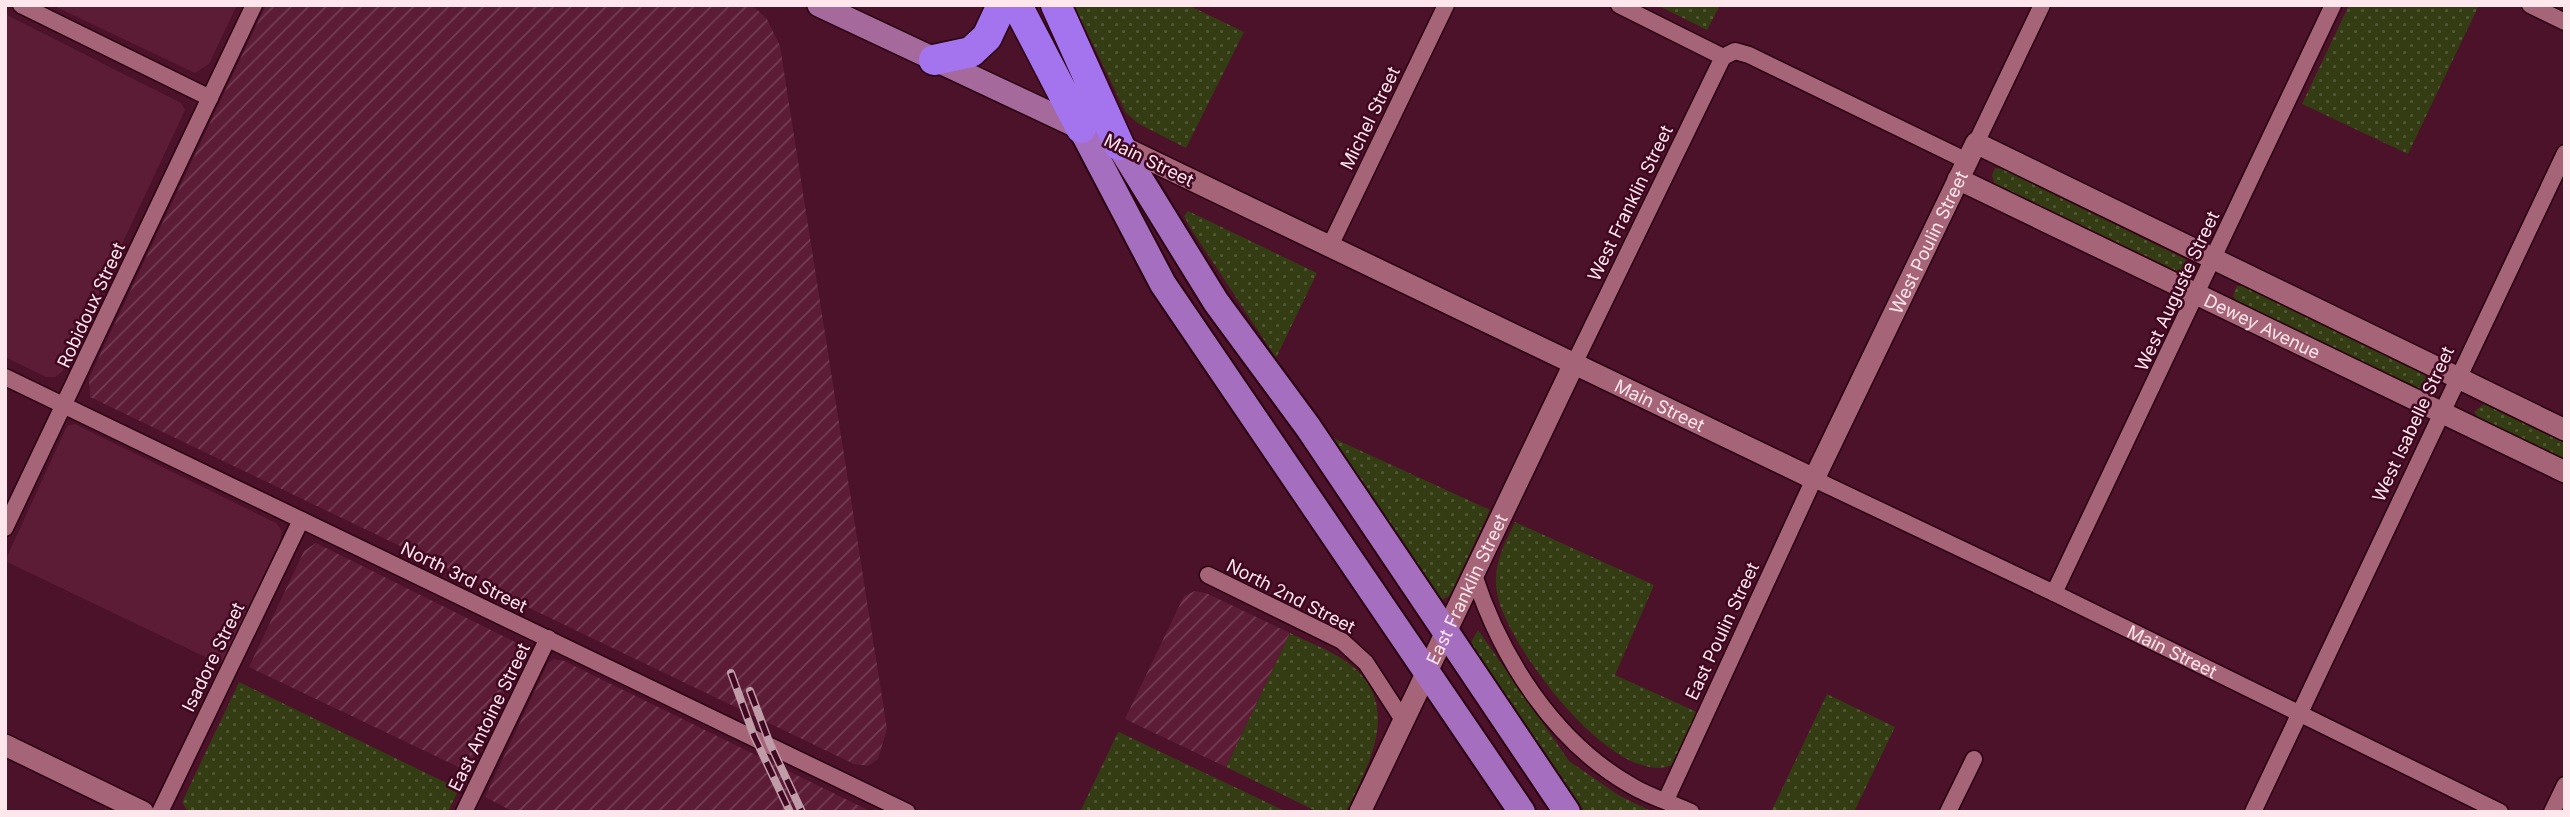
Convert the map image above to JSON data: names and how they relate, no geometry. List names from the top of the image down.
{
  "streets": {
    "main road": ["Main Street"],
    "street": [
      "Michel Street",
      "West Franklin Street",
      "West Poulin Street",
      "West Auguste Street",
      "Robidoux Street",
      "Dewey Avenue",
      "West Isabelle Street",
      "North 3rd Street",
      "East Franklin Street",
      "North 2nd Street",
      "East Poulin Street",
      "Isadore Street",
      "East Antoine Street"
    ]
  },
  "crossings": [
    ["Michel Street", "Main Street"],
    ["Main Street", "West Franklin Street"],
    ["Main Street", "West Poulin Street"],
    ["Main Street", "West Auguste Street"],
    ["Main Street", "West Isabelle Street"],
    ["Main Street", "East Franklin Street"],
    ["Main Street", "East Poulin Street"],
    ["West Franklin Street", "Dewey Avenue"],
    ["West Franklin Street", "East Franklin Street"],
    ["West Poulin Street", "Dewey Avenue"],
    ["West Poulin Street", "East Poulin Street"],
    ["West Auguste Street", "Dewey Avenue"],
    ["Robidoux Street", "North 3rd Street"],
    ["Dewey Avenue", "West Isabelle Street"],
    ["North 3rd Street", "Isadore Street"],
    ["North 3rd Street", "East Antoine Street"],
    ["East Franklin Street", "North 2nd Street"]
  ]
}
